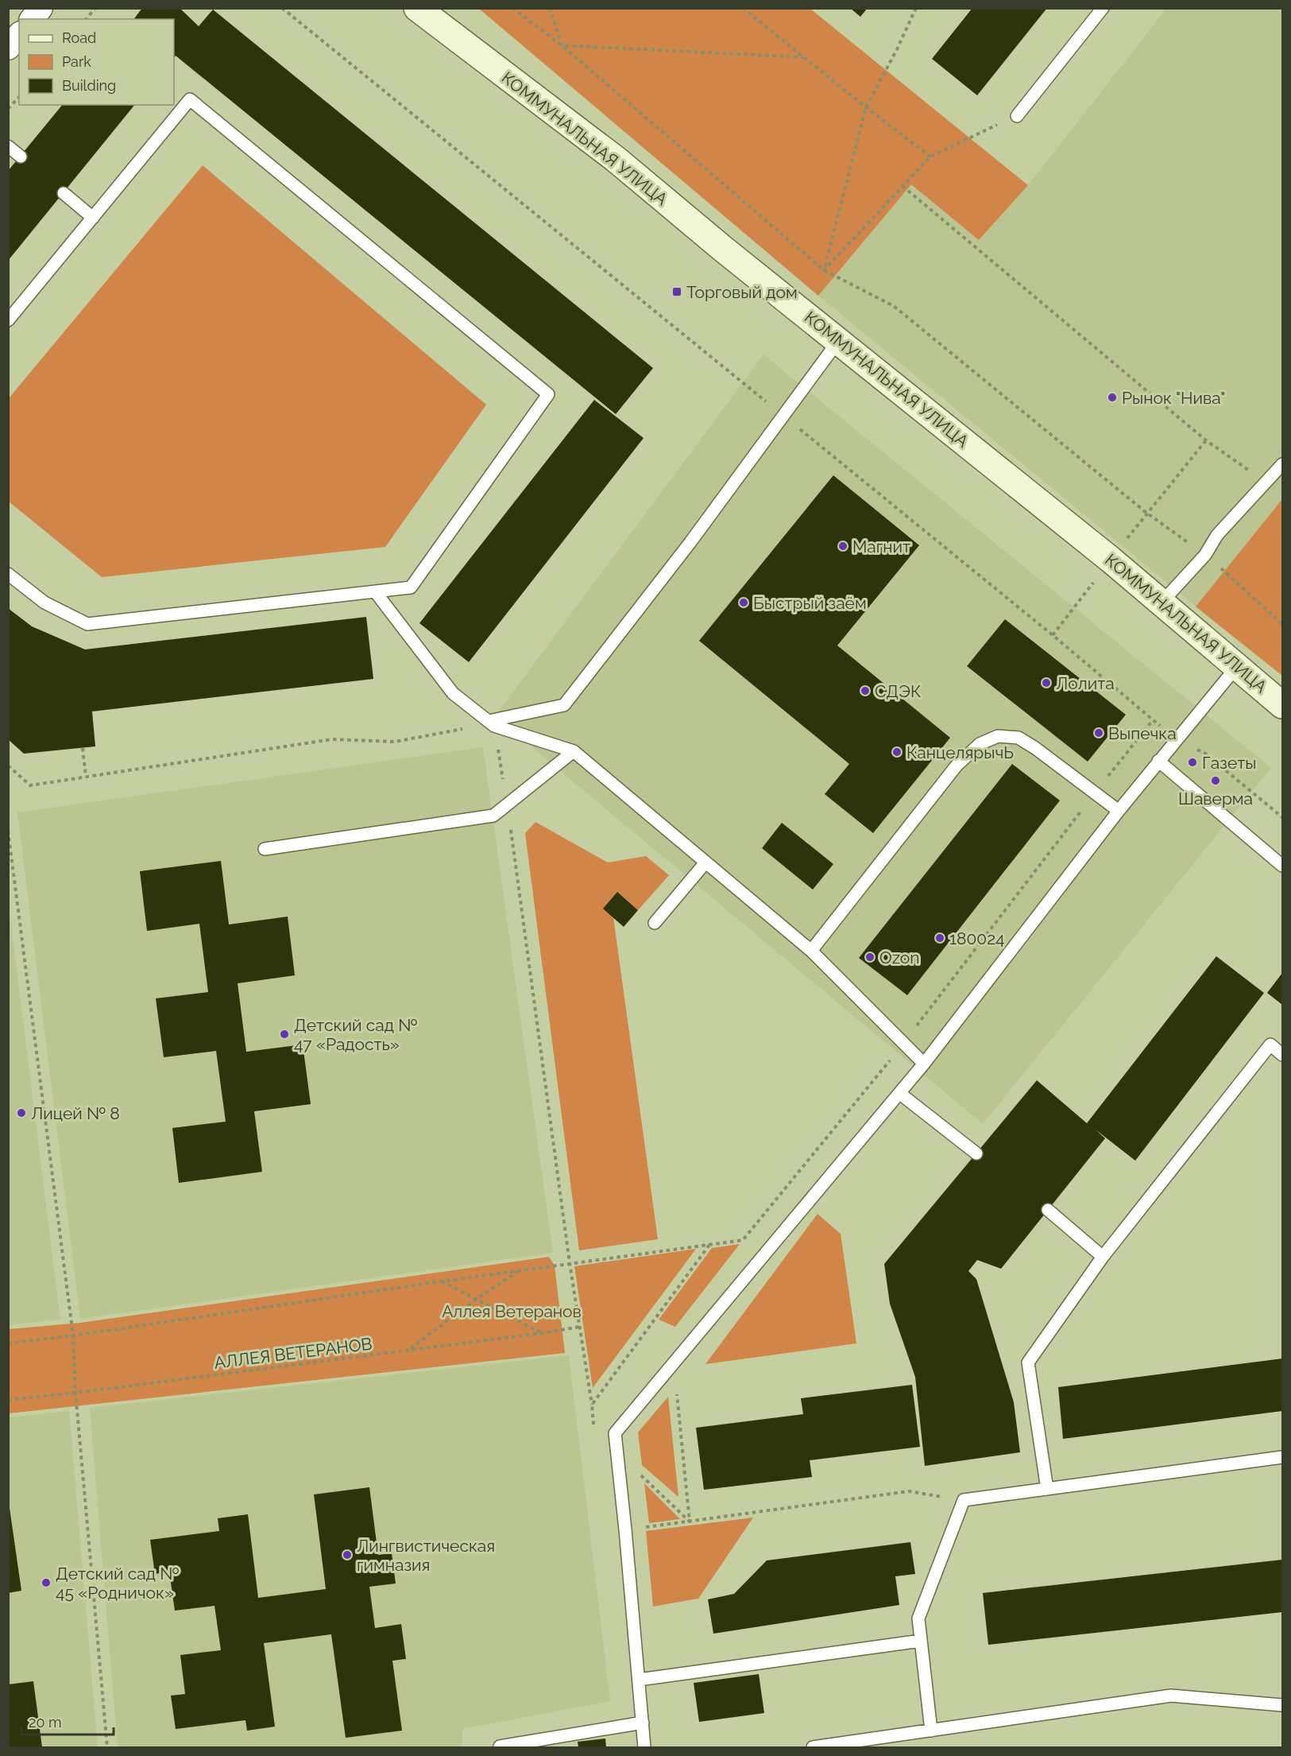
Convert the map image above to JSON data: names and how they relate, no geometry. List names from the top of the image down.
{
  "streets": {
    "main road": ["КОММУНАЛЬНАЯ УЛИЦА"],
    "path": ["АЛЛЕЯ ВЕТЕРАНОВ"]
  },
  "parks": ["Аллея Ветеранов"],
  "places": {
    "transit": ["Торговый дом"],
    "other": [
      "Рынок \"Нива\"",
      "Магнит",
      "Быстрый заём",
      "Лолита",
      "СДЭК",
      "Выпечка",
      "КанцелярычЬ",
      "Газеты",
      "Шаверма",
      "180024",
      "Ozon",
      "Детский сад № 47 «Радость»",
      "Лицей № 8",
      "Лингвистическая гимназия",
      "Детский сад № 45 «Родничок»"
    ]
  },
  "legend": ["Road", "Park", "Building"],
  "scale_bar": "20 m"
}
